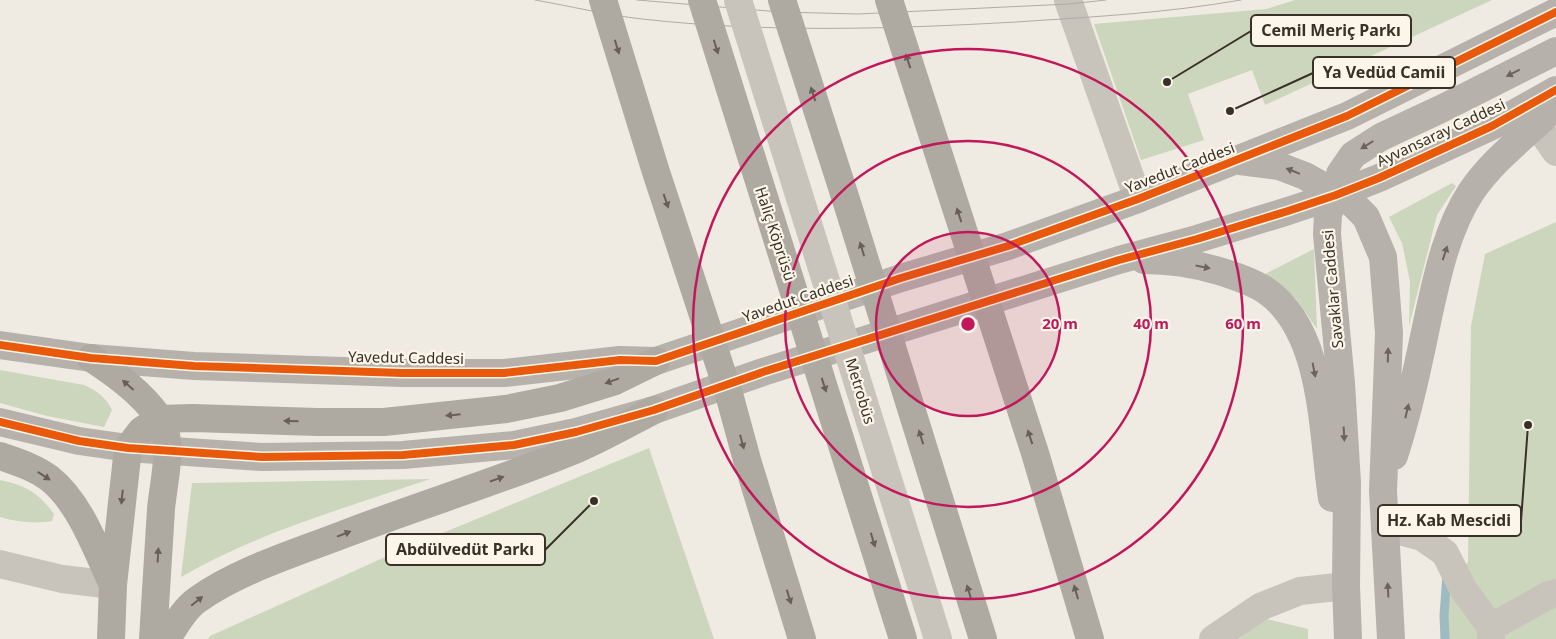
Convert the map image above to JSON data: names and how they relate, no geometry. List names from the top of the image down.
{
  "streets": {
    "highway": ["Haliç Köprüsü"],
    "main road": ["Ayvansaray Caddesi", "Yavedut Caddesi", "Savaklar Caddesi"],
    "street": ["Metrobüs"]
  },
  "crossings": [
    ["Ayvansaray Caddesi", "Savaklar Caddesi"]
  ],
  "places": [
    "Cemil Meriç Parkı",
    "Ya Vedüd Camii",
    "Hz. Kab Mescidi",
    "Abdülvedüt Parkı"
  ],
  "rings": ["20 m", "40 m", "60 m"]
}
